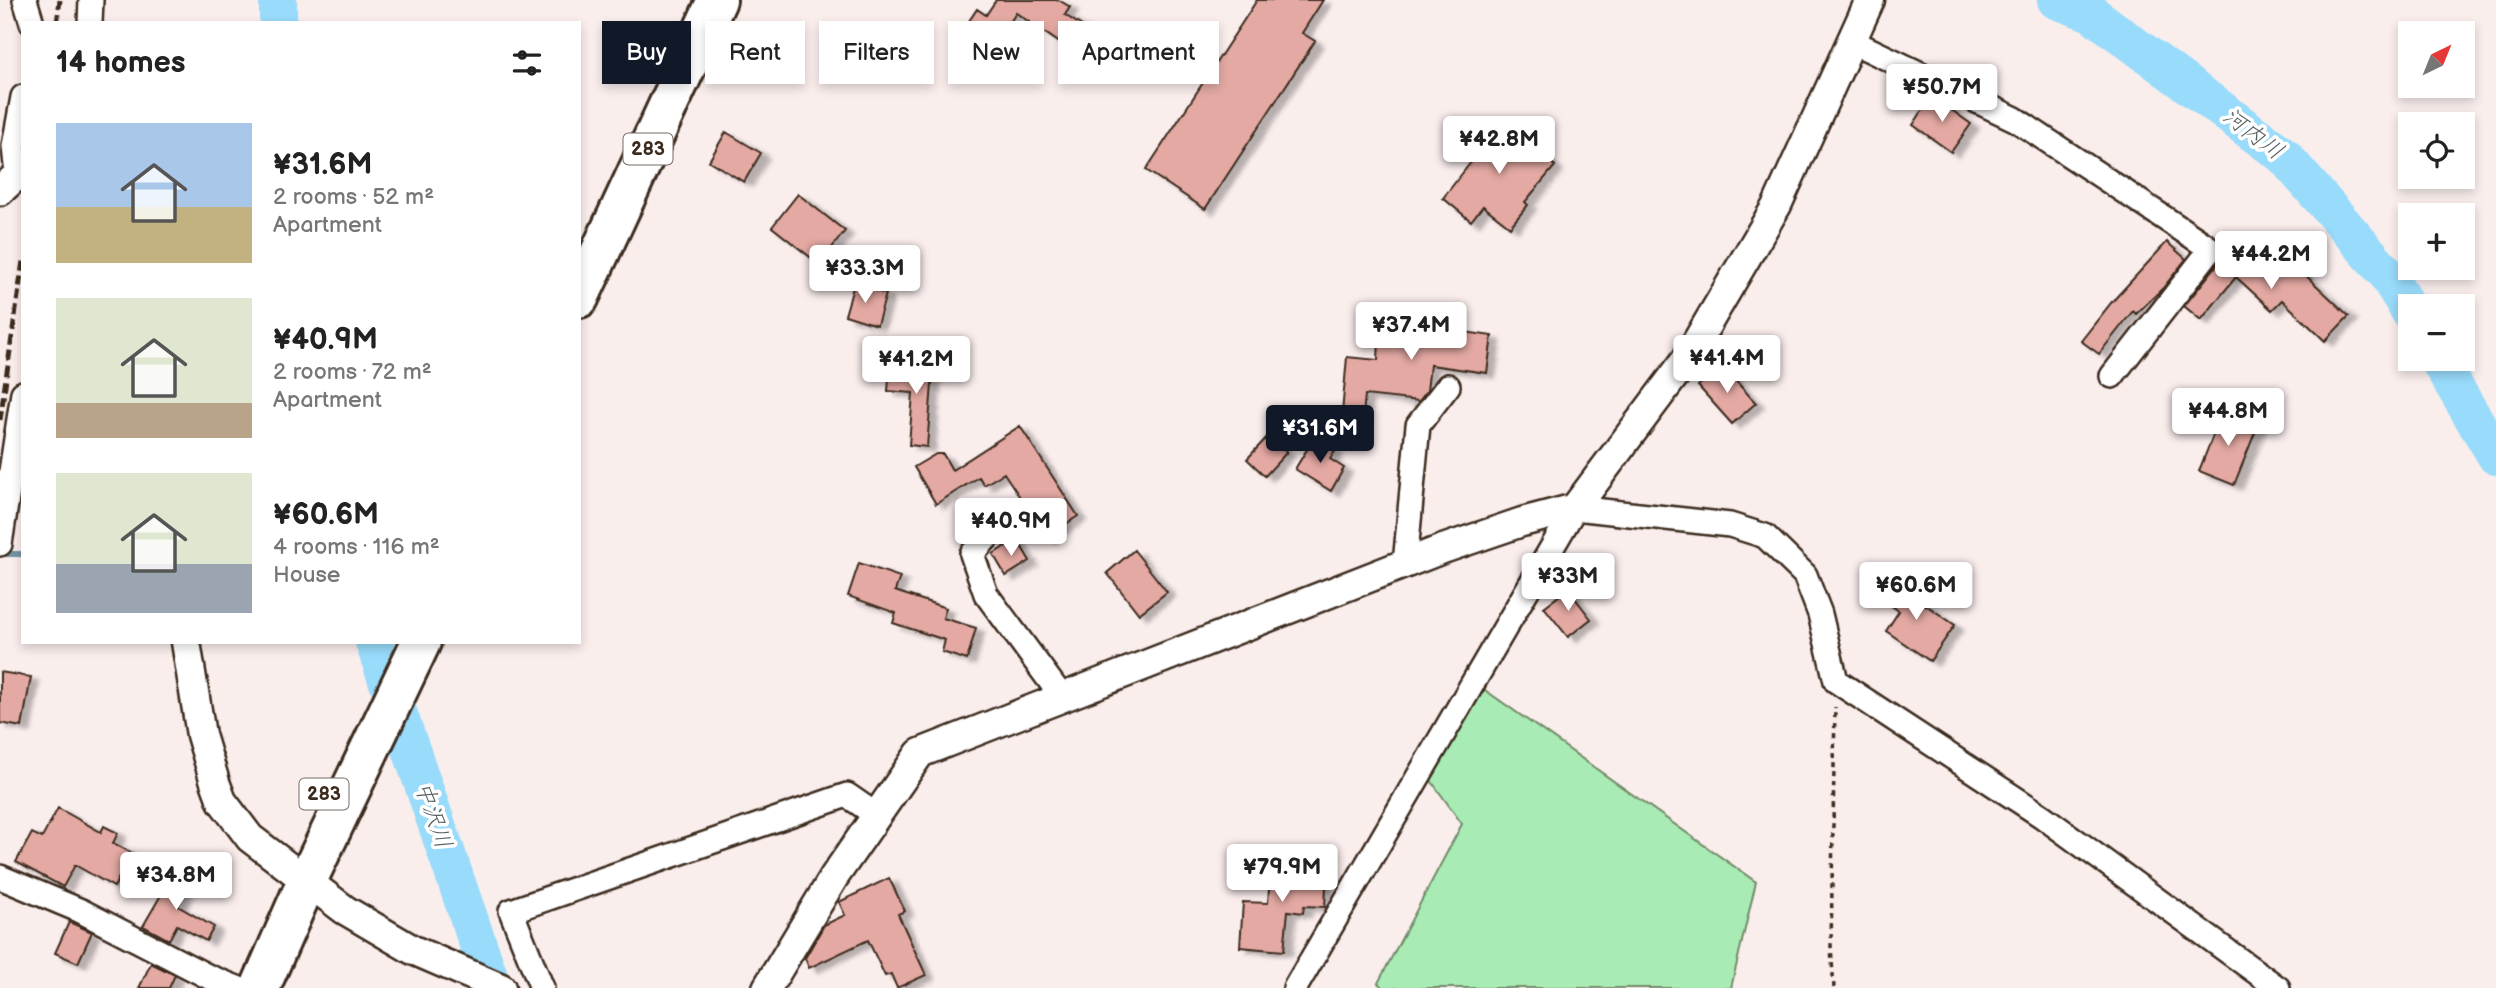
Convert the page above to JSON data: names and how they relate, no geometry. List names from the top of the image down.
{
  "streets": {
    "highway": ["283"]
  },
  "water": ["河内川", "中沢川"],
  "north": "top right",
  "page": {
    "map_buttons": ["+", "−"],
    "chip": [
      "Buy",
      "Rent",
      "Filters",
      "New",
      "Apartment"
    ],
    "heading": "14 homes",
    "price": [
      "¥50.7M",
      "¥42.8M",
      "¥44.2M",
      "¥33.3M",
      "¥37.4M",
      "¥41.4M",
      "¥41.2M",
      "¥44.8M",
      "¥31.6M",
      "¥40.9M",
      "¥33M",
      "¥60.6M",
      "¥79.9M",
      "¥34.8M"
    ],
    "list": [
      {
        "name": "¥31.6M",
        "note": "2 rooms · 52 m² · Apartment"
      },
      {
        "name": "¥40.9M",
        "note": "2 rooms · 72 m² · Apartment"
      },
      {
        "name": "¥60.6M",
        "note": "4 rooms · 116 m² · House"
      }
    ]
  }
}
